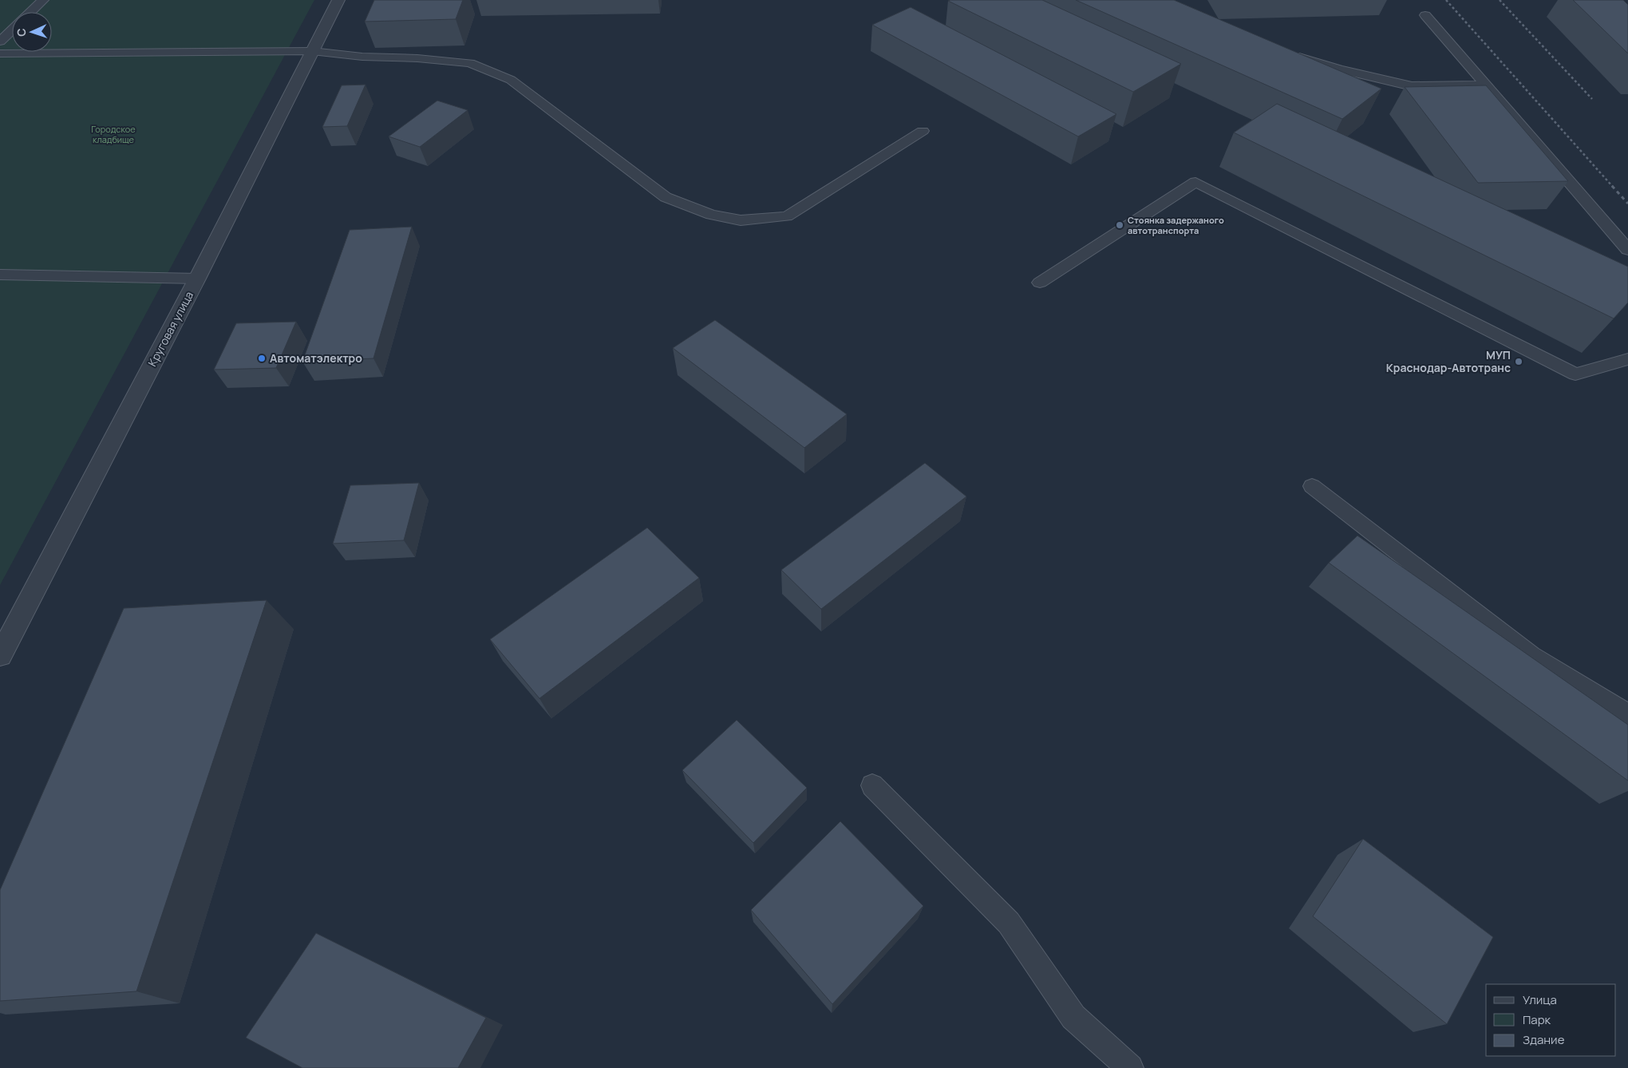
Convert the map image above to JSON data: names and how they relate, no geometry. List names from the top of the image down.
{
  "streets": {
    "street": ["Круговая улица"]
  },
  "parks": ["Городское кладбище"],
  "places": ["Стоянка задержаного автотранспорта", "Автоматэлектро", "МУП Краснодар-Автотранс"],
  "legend": ["Улица", "Парк", "Здание"],
  "north": "left"
}
